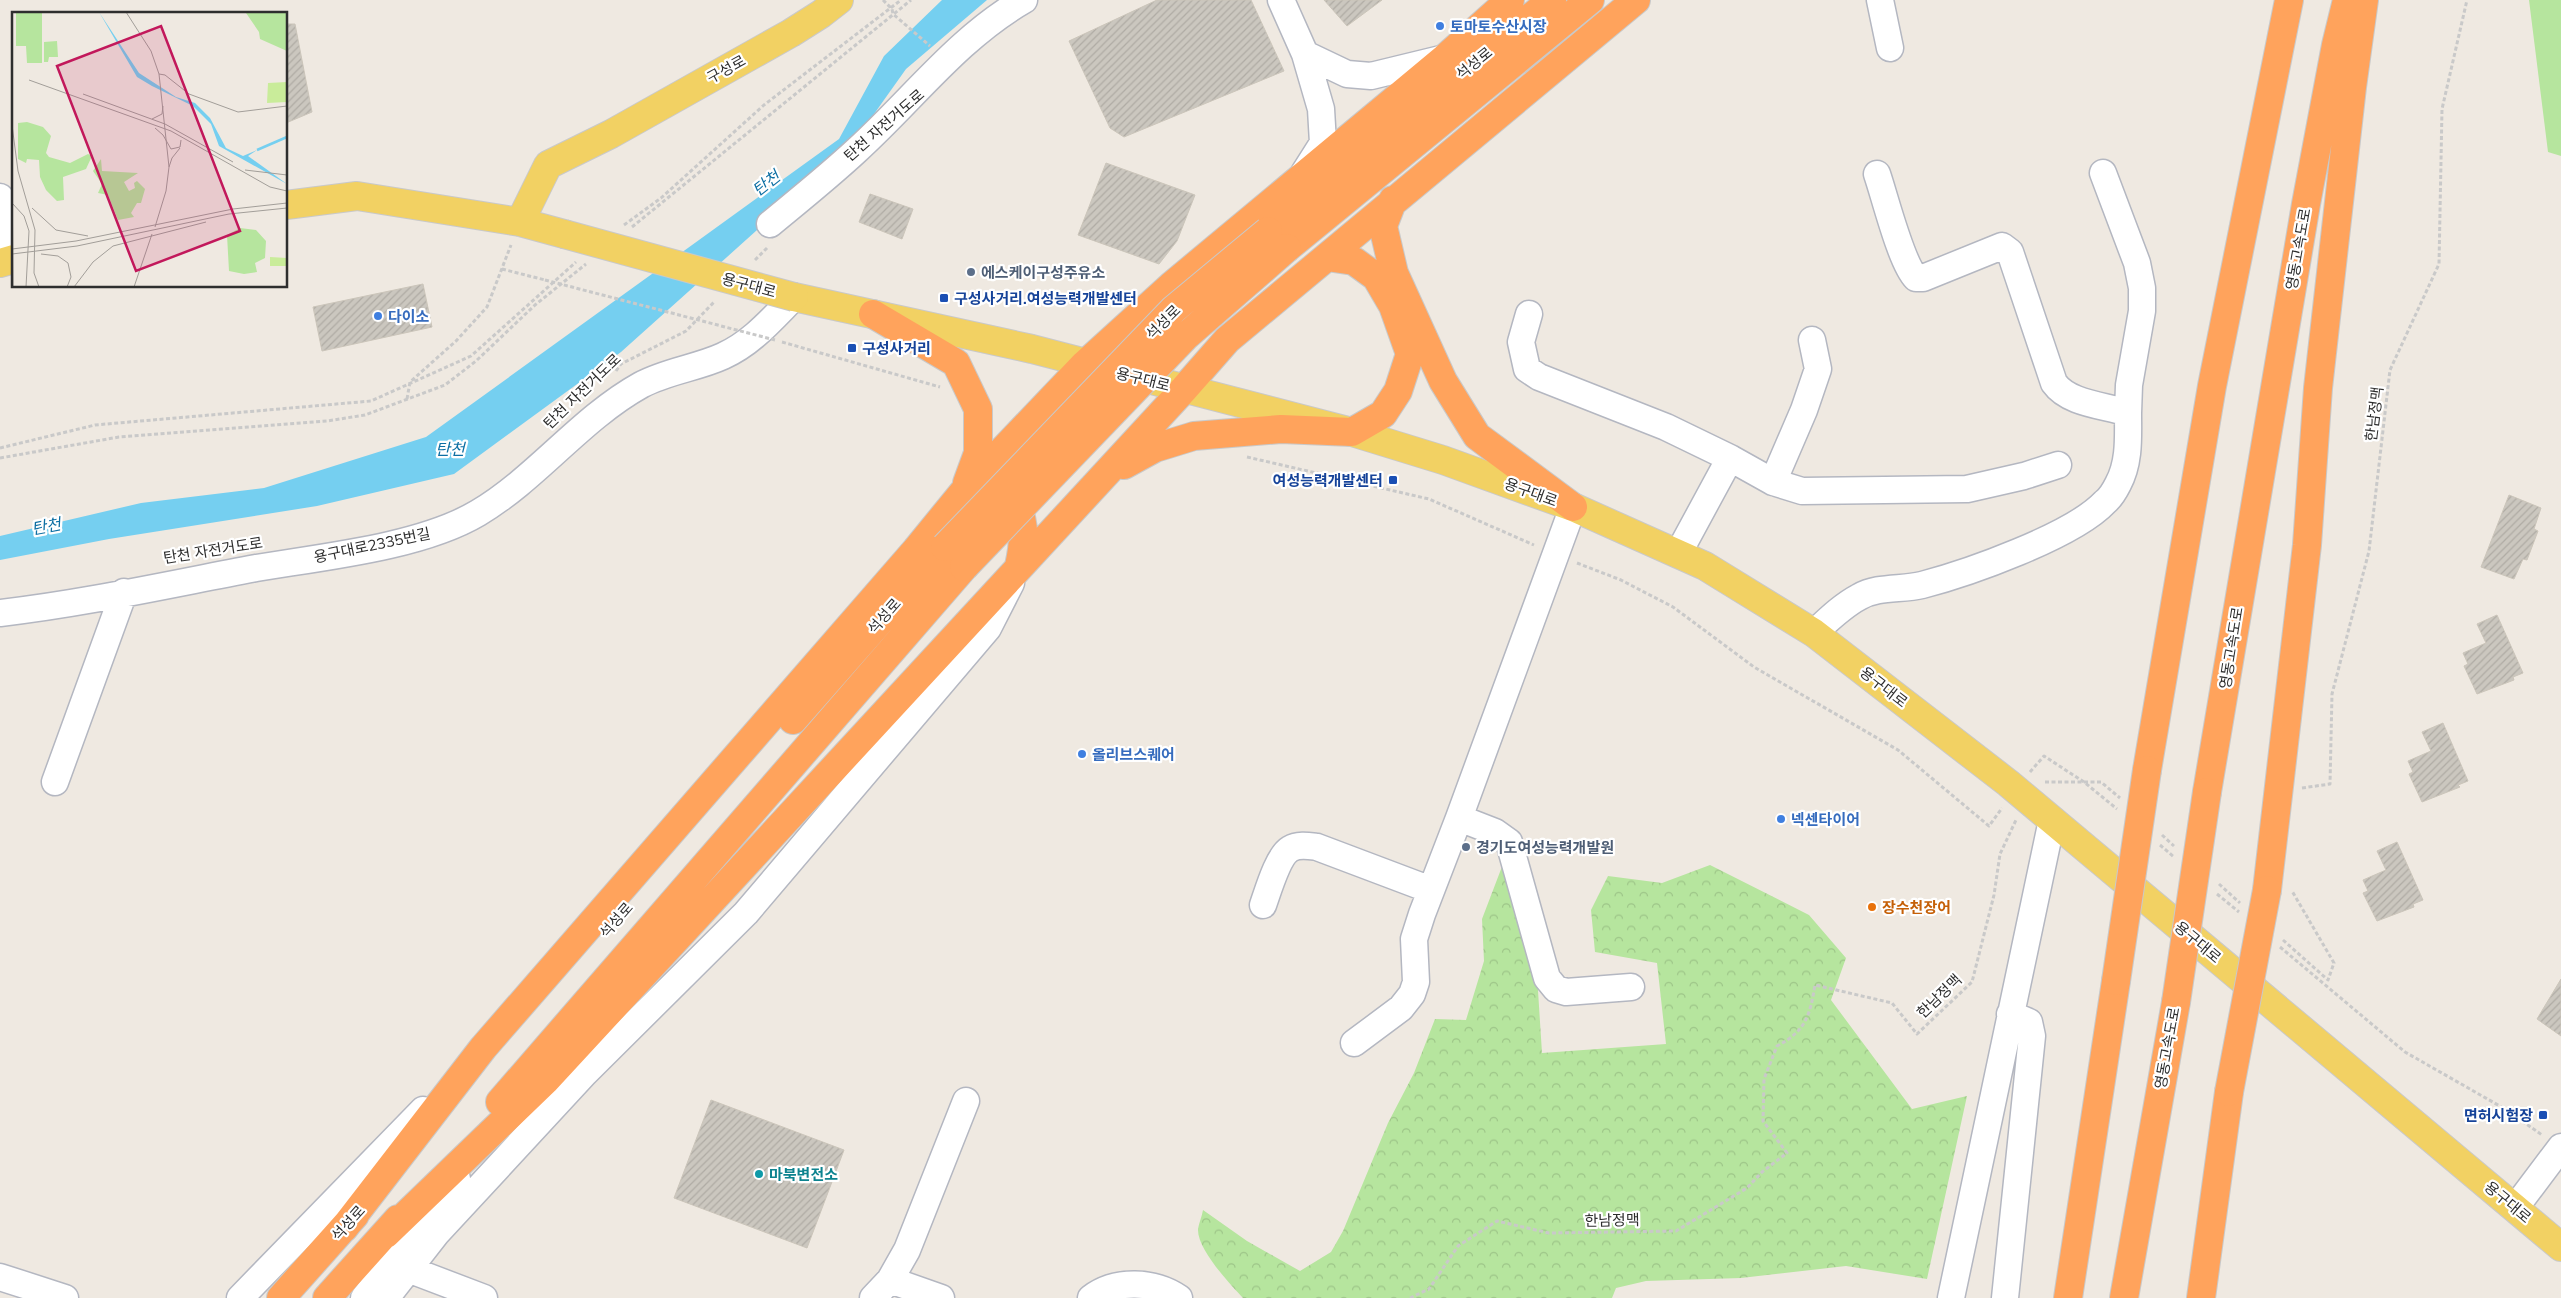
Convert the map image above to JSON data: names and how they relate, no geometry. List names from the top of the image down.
{
  "streets": {
    "highway": ["석성로", "영동고속도로"],
    "main road": ["구성로", "용구대로"],
    "street": ["용구대로2335번길"],
    "path": ["탄천 자전거도로", "한남정맥"]
  },
  "crossings": [
    ["구성로", "용구대로"],
    ["용구대로", "한남정맥"],
    ["용구대로", "용구대로2335번길"]
  ],
  "water": ["탄천"],
  "places": {
    "other": [
      "토마토수산시장",
      "에스케이구성주유소",
      "다이소",
      "올리브스퀘어",
      "넥센타이어",
      "경기도여성능력개발원",
      "장수천장어",
      "마북변전소"
    ],
    "transit": [
      "구성사거리.여성능력개발센터",
      "구성사거리",
      "여성능력개발센터",
      "면허시험장"
    ]
  }
}
